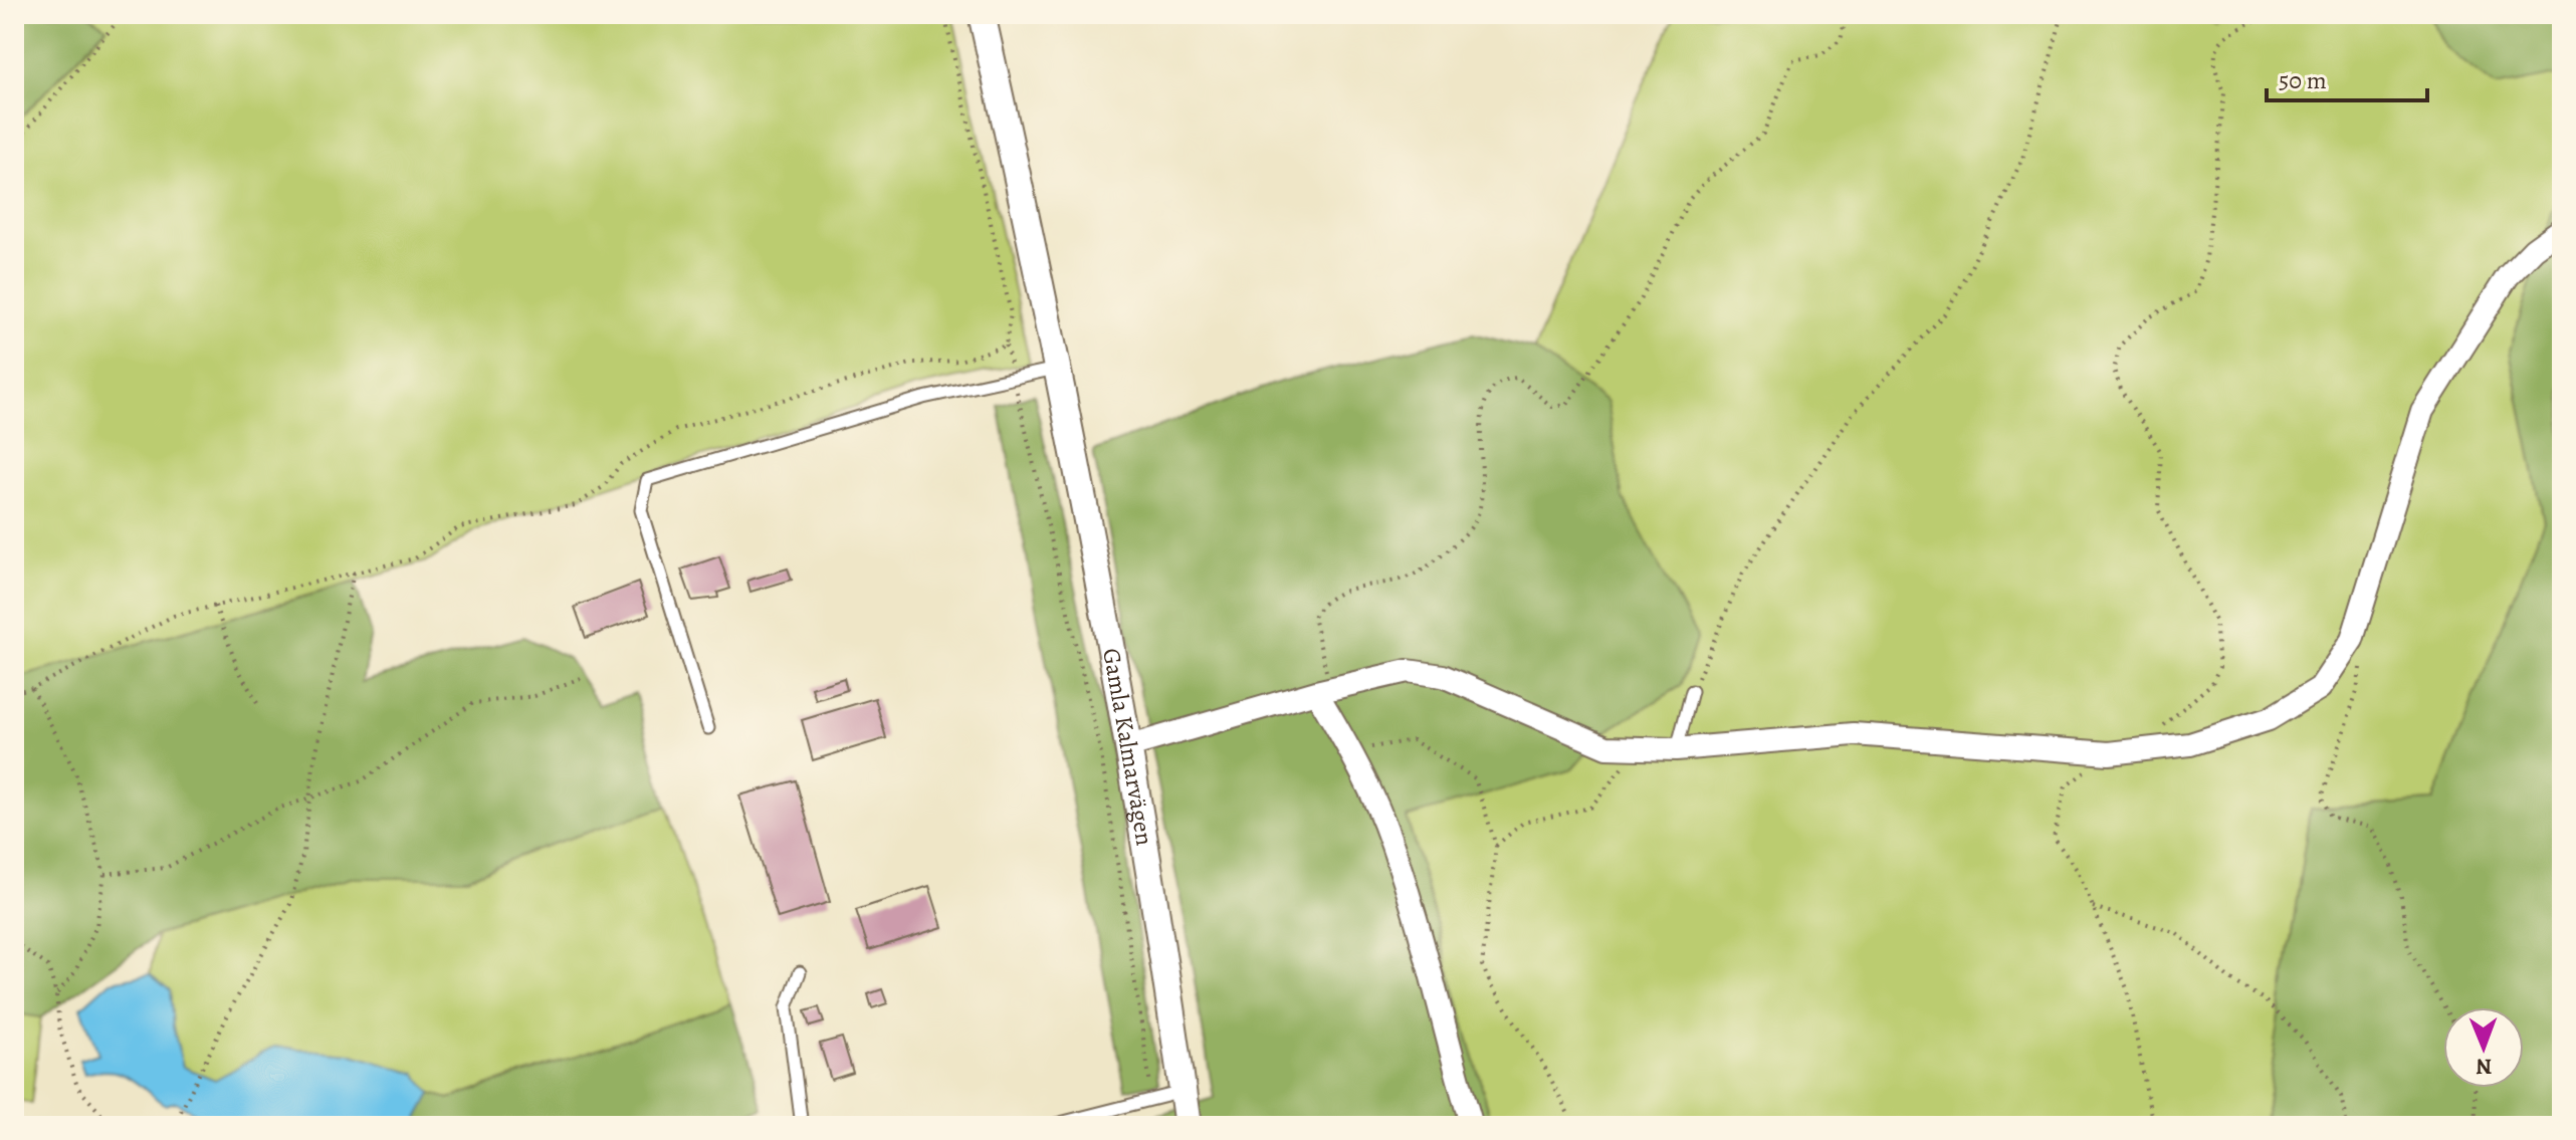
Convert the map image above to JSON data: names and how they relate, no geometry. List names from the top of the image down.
{
  "streets": {
    "street": ["Gamla Kalmarvägen"]
  },
  "scale_bar": "50 m",
  "north": "bottom"
}
